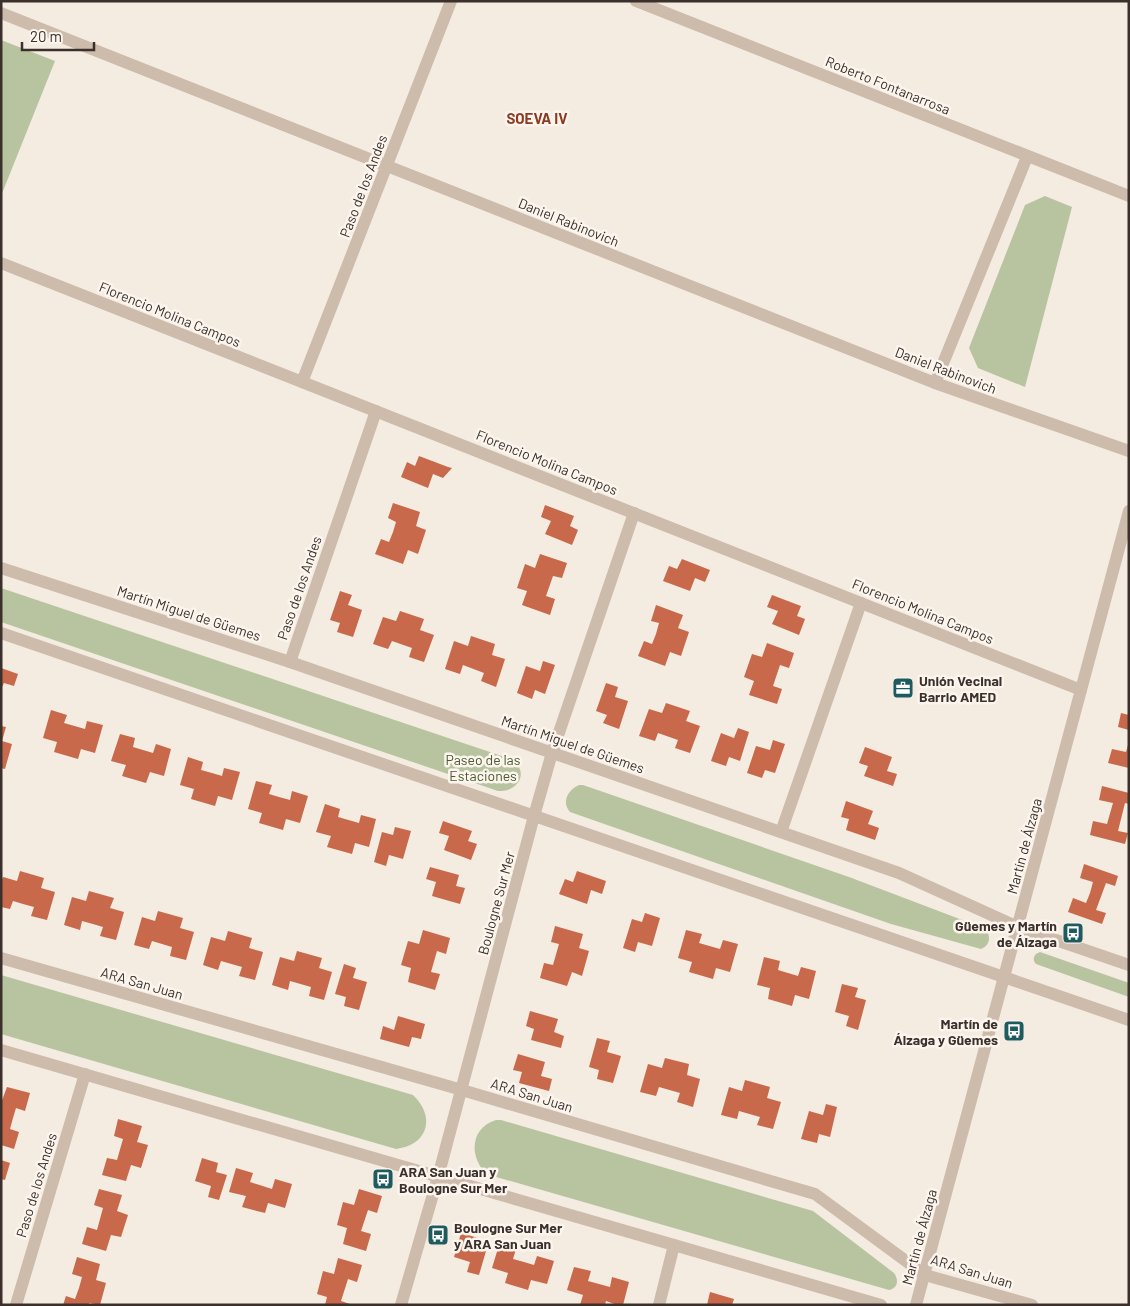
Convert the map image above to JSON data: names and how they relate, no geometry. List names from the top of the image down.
{
  "streets": {
    "street": [
      "Roberto Fontanarrosa",
      "Paso de los Andes",
      "Daniel Rabinovich",
      "Florencio Molina Campos",
      "Martín Miguel de Güemes",
      "Martín de Álzaga",
      "Boulogne Sur Mer",
      "ARA San Juan"
    ]
  },
  "crossings": [
    ["Paso de los Andes", "Daniel Rabinovich"],
    ["Paso de los Andes", "Florencio Molina Campos"],
    ["Paso de los Andes", "Martín Miguel de Güemes"],
    ["Florencio Molina Campos", "Martín de Álzaga"],
    ["Florencio Molina Campos", "Boulogne Sur Mer"],
    ["Martín Miguel de Güemes", "Martín de Álzaga"],
    ["Martín Miguel de Güemes", "Boulogne Sur Mer"],
    ["Martín de Álzaga", "ARA San Juan"],
    ["Boulogne Sur Mer", "ARA San Juan"]
  ],
  "districts": ["SOEVA IV"],
  "parks": ["Paseo de las Estaciones"],
  "places": {
    "office": ["Unión Vecinal Barrio AMED"],
    "bus stop": [
      "Güemes y Martín de Álzaga",
      "Martín de Álzaga y Güemes",
      "ARA San Juan y Boulogne Sur Mer",
      "Boulogne Sur Mer y ARA San Juan"
    ]
  },
  "scale_bar": "20 m"
}
